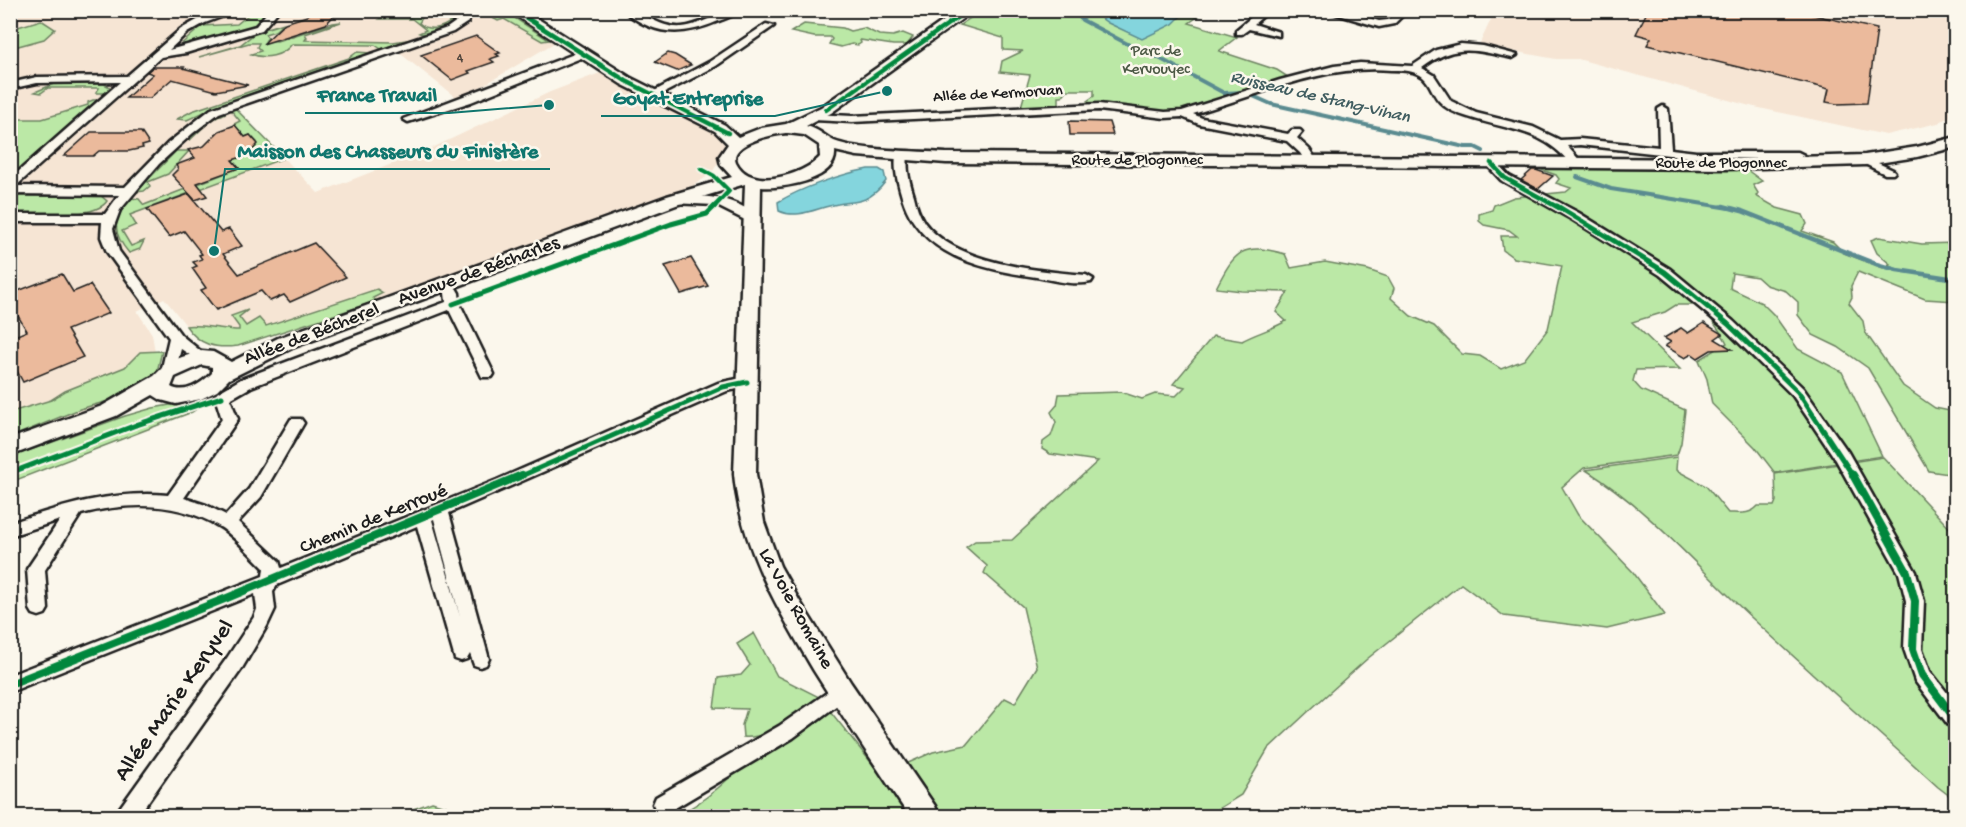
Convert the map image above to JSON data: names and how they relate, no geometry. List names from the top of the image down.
{
  "streets": {
    "main road": ["Route de Plogonnec", "Avenue de Bécharles", "La Voie Romaine"],
    "street": [
      "Allée de Kermorvan",
      "Allée de Bécherel",
      "Chemin de Kerroué",
      "Allée Marie Keryvel"
    ]
  },
  "crossings": [
    ["Allée de Kermorvan", "Route de Plogonnec"],
    ["Avenue de Bécharles", "Allée de Bécherel"],
    ["Avenue de Bécharles", "La Voie Romaine"],
    ["Chemin de Kerroué", "La Voie Romaine"],
    ["Chemin de Kerroué", "Allée Marie Keryvel"]
  ],
  "water": ["Ruisseau de Stang-Vihan"],
  "parks": ["Parc de Kervouyec"],
  "places": ["Goyat Entreprise", "France Travail", "Maisson des Chasseurs du Finistère"],
  "house_numbers": ["4"]
}
